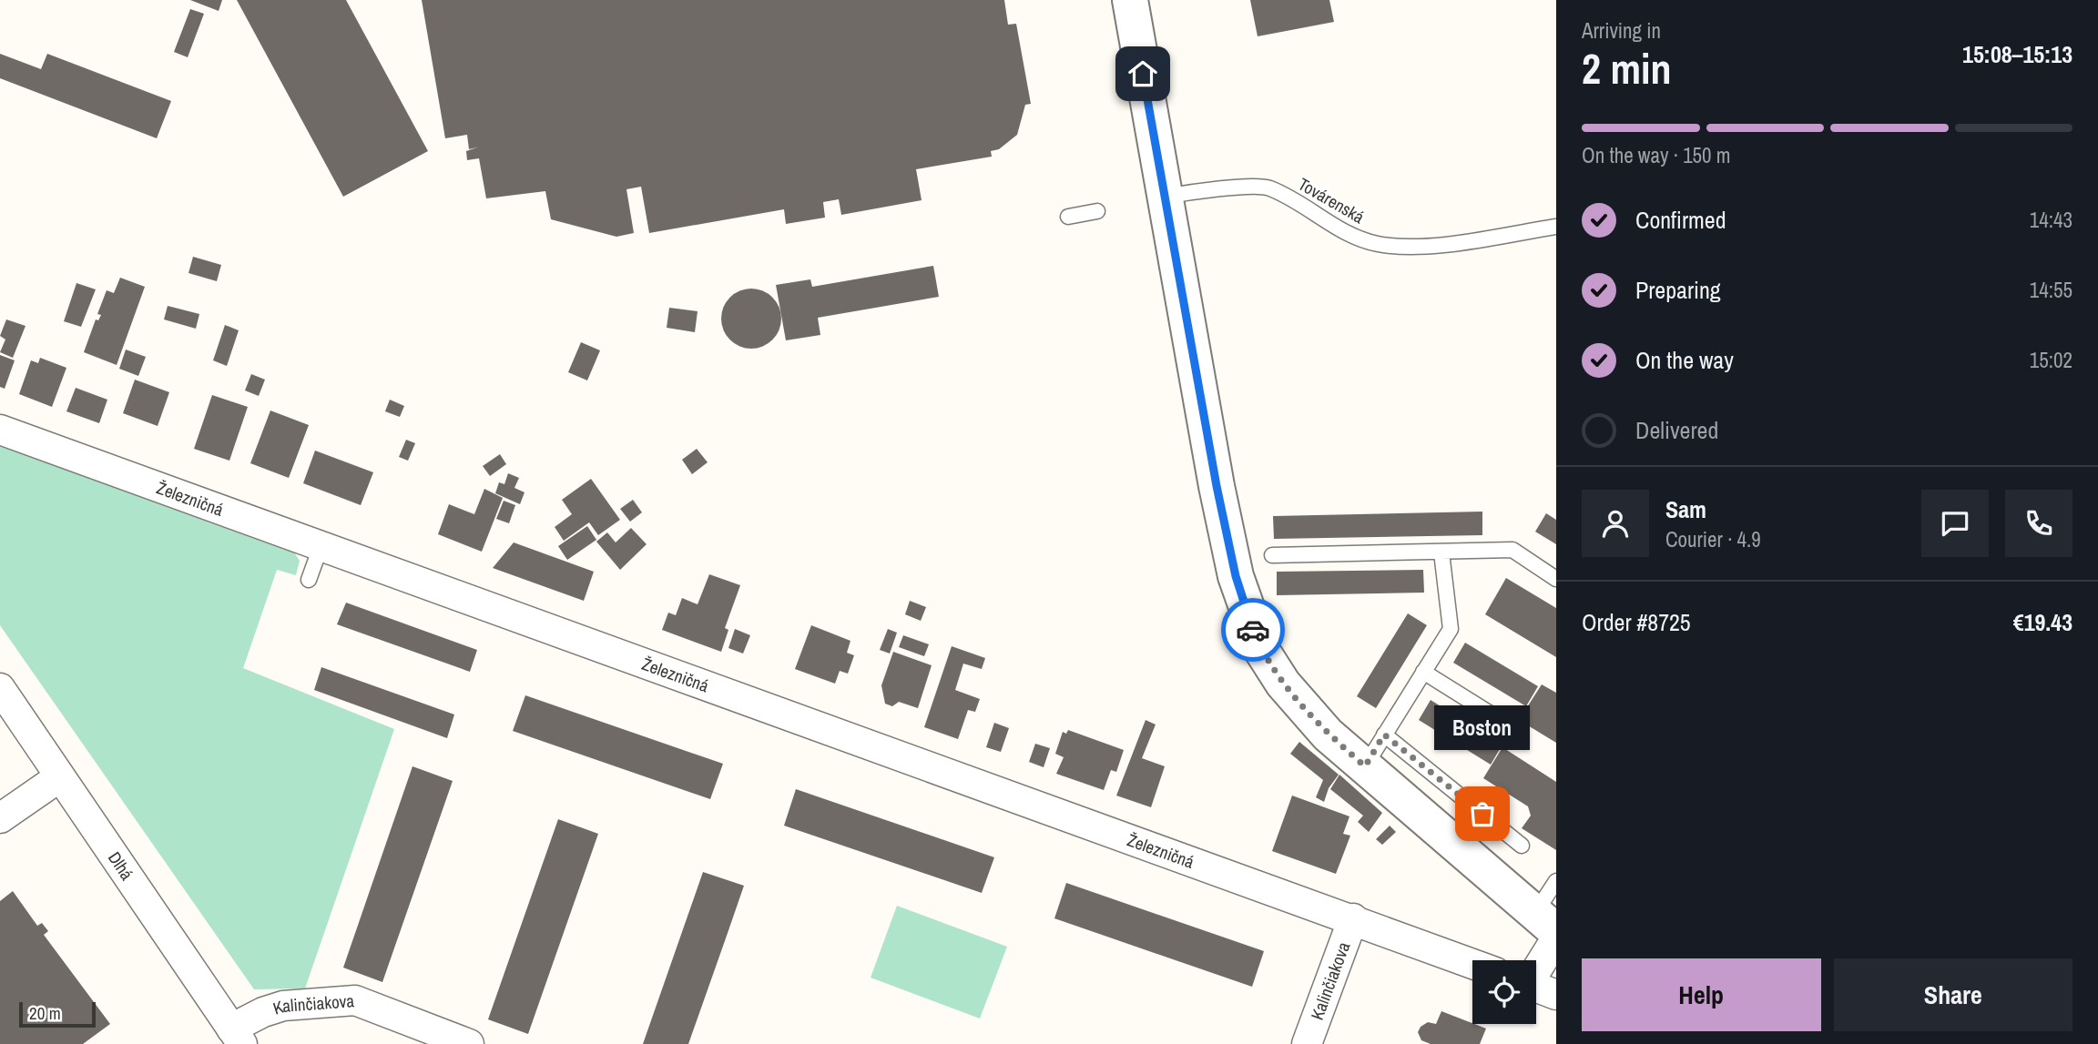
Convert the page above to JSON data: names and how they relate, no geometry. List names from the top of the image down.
{
  "streets": {
    "street": ["Železničná", "Dlhá", "Kalinčiakova"],
    "lane": ["Továrenská"]
  },
  "crossings": [
    ["Železničná", "Kalinčiakova"],
    ["Dlhá", "Kalinčiakova"]
  ],
  "places": ["Boston"],
  "scale_bar": "20 m",
  "page": {
    "heading": ["2 min", "Arriving in", "15:08–15:13"],
    "panel": [
      "Sam",
      "Courier · 4.9",
      "Order #8725",
      "€19.43"
    ],
    "bar": "On the way · 150 m",
    "list": [
      ["Confirmed", "14:43"],
      ["Preparing", "14:55"],
      ["On the way", "15:02"],
      "Delivered"
    ],
    "bubble": "Boston",
    "buttons": ["Help", "Share"],
    "scale": "20 m"
  }
}
